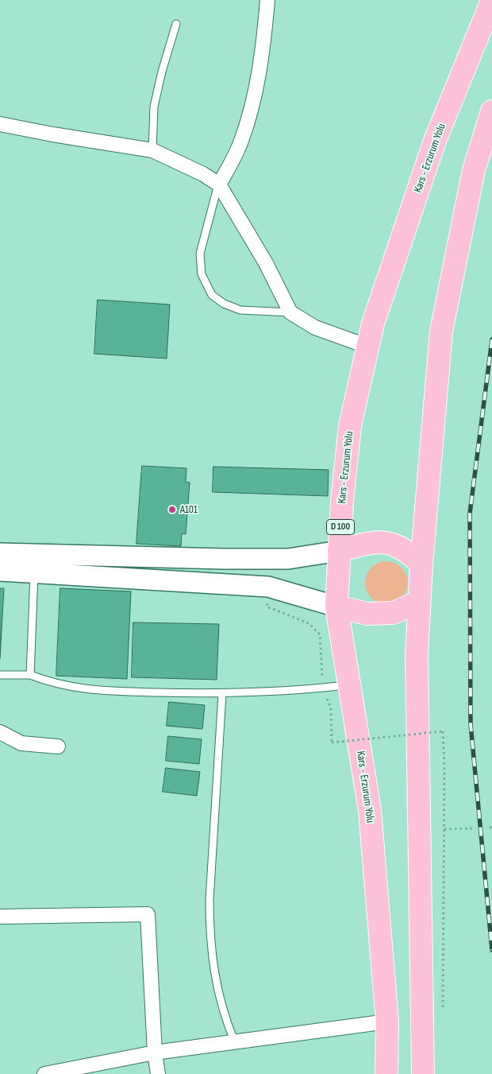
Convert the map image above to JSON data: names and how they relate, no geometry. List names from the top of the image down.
{
  "streets": {
    "highway": ["Kars - Erzurum Yolu", "D 100"]
  },
  "places": ["A101"]
}
